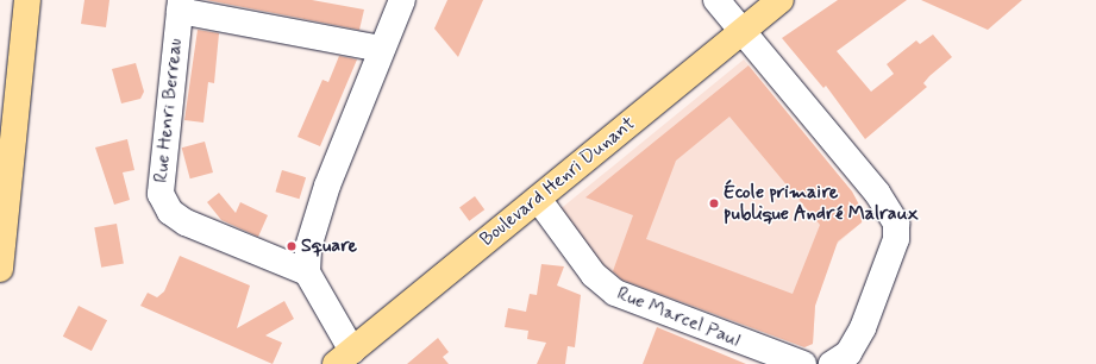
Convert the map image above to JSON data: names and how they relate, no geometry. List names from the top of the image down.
{
  "streets": {
    "main road": ["Boulevard Henri Dunant"],
    "street": ["Rue Henri Berreau", "Rue Marcel Paul"]
  },
  "crossings": [
    ["Boulevard Henri Dunant", "Rue Marcel Paul"]
  ],
  "places": ["École primaire publique André Malraux", "Square"]
}
